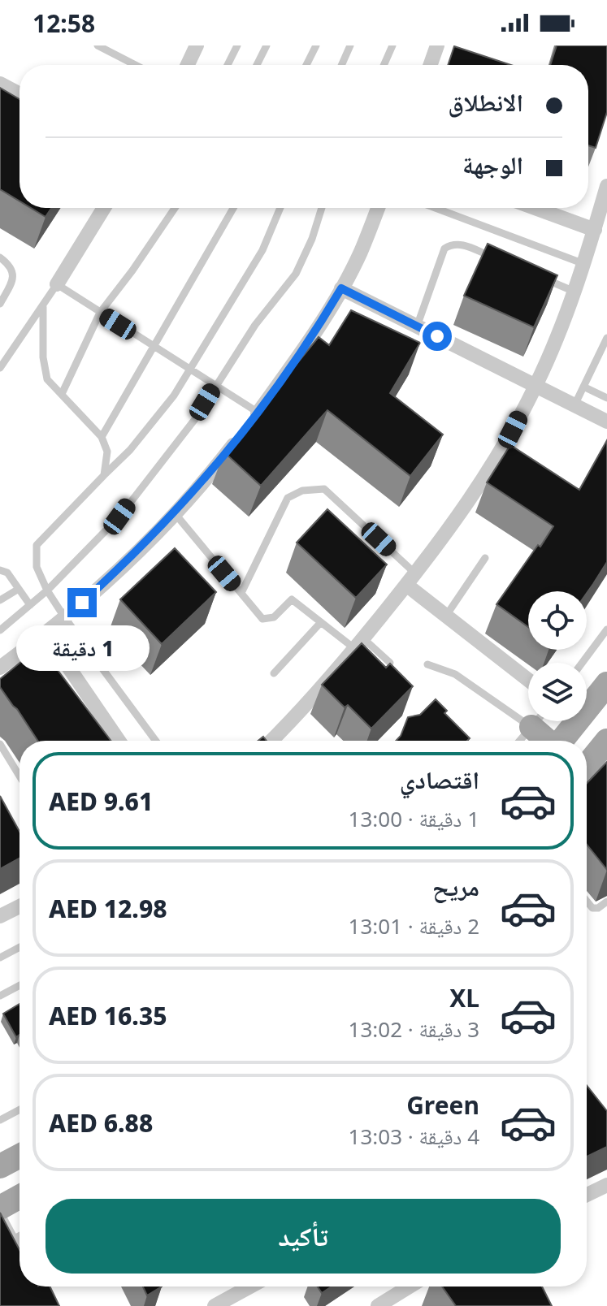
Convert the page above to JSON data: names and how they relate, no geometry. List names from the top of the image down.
{
  "page": {
    "status": "12:58",
    "banner": ["الانطلاق", "الوجهة"],
    "bubble": "1 دقيقة",
    "list": [
      {
        "name": "اقتصادي",
        "note": "1 دقيقة · 13:00",
        "value": "AED 9.61"
      },
      {
        "name": "مريح",
        "note": "2 دقيقة · 13:01",
        "value": "AED 12.98"
      },
      {
        "name": "XL",
        "note": "3 دقيقة · 13:02",
        "value": "AED 16.35"
      },
      {
        "name": "Green",
        "note": "4 دقيقة · 13:03",
        "value": "AED 6.88"
      }
    ],
    "buttons": "تأكيد"
  }
}
